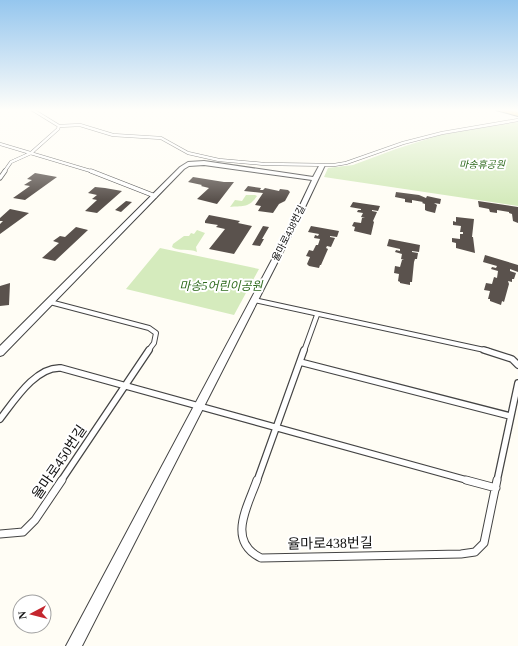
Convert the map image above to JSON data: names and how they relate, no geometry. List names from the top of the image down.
{
  "streets": {
    "street": ["율마로438번길"],
    "lane": ["율마로450번길"]
  },
  "parks": ["마송휴공원", "마송5어린이공원"],
  "north": "left"
}
